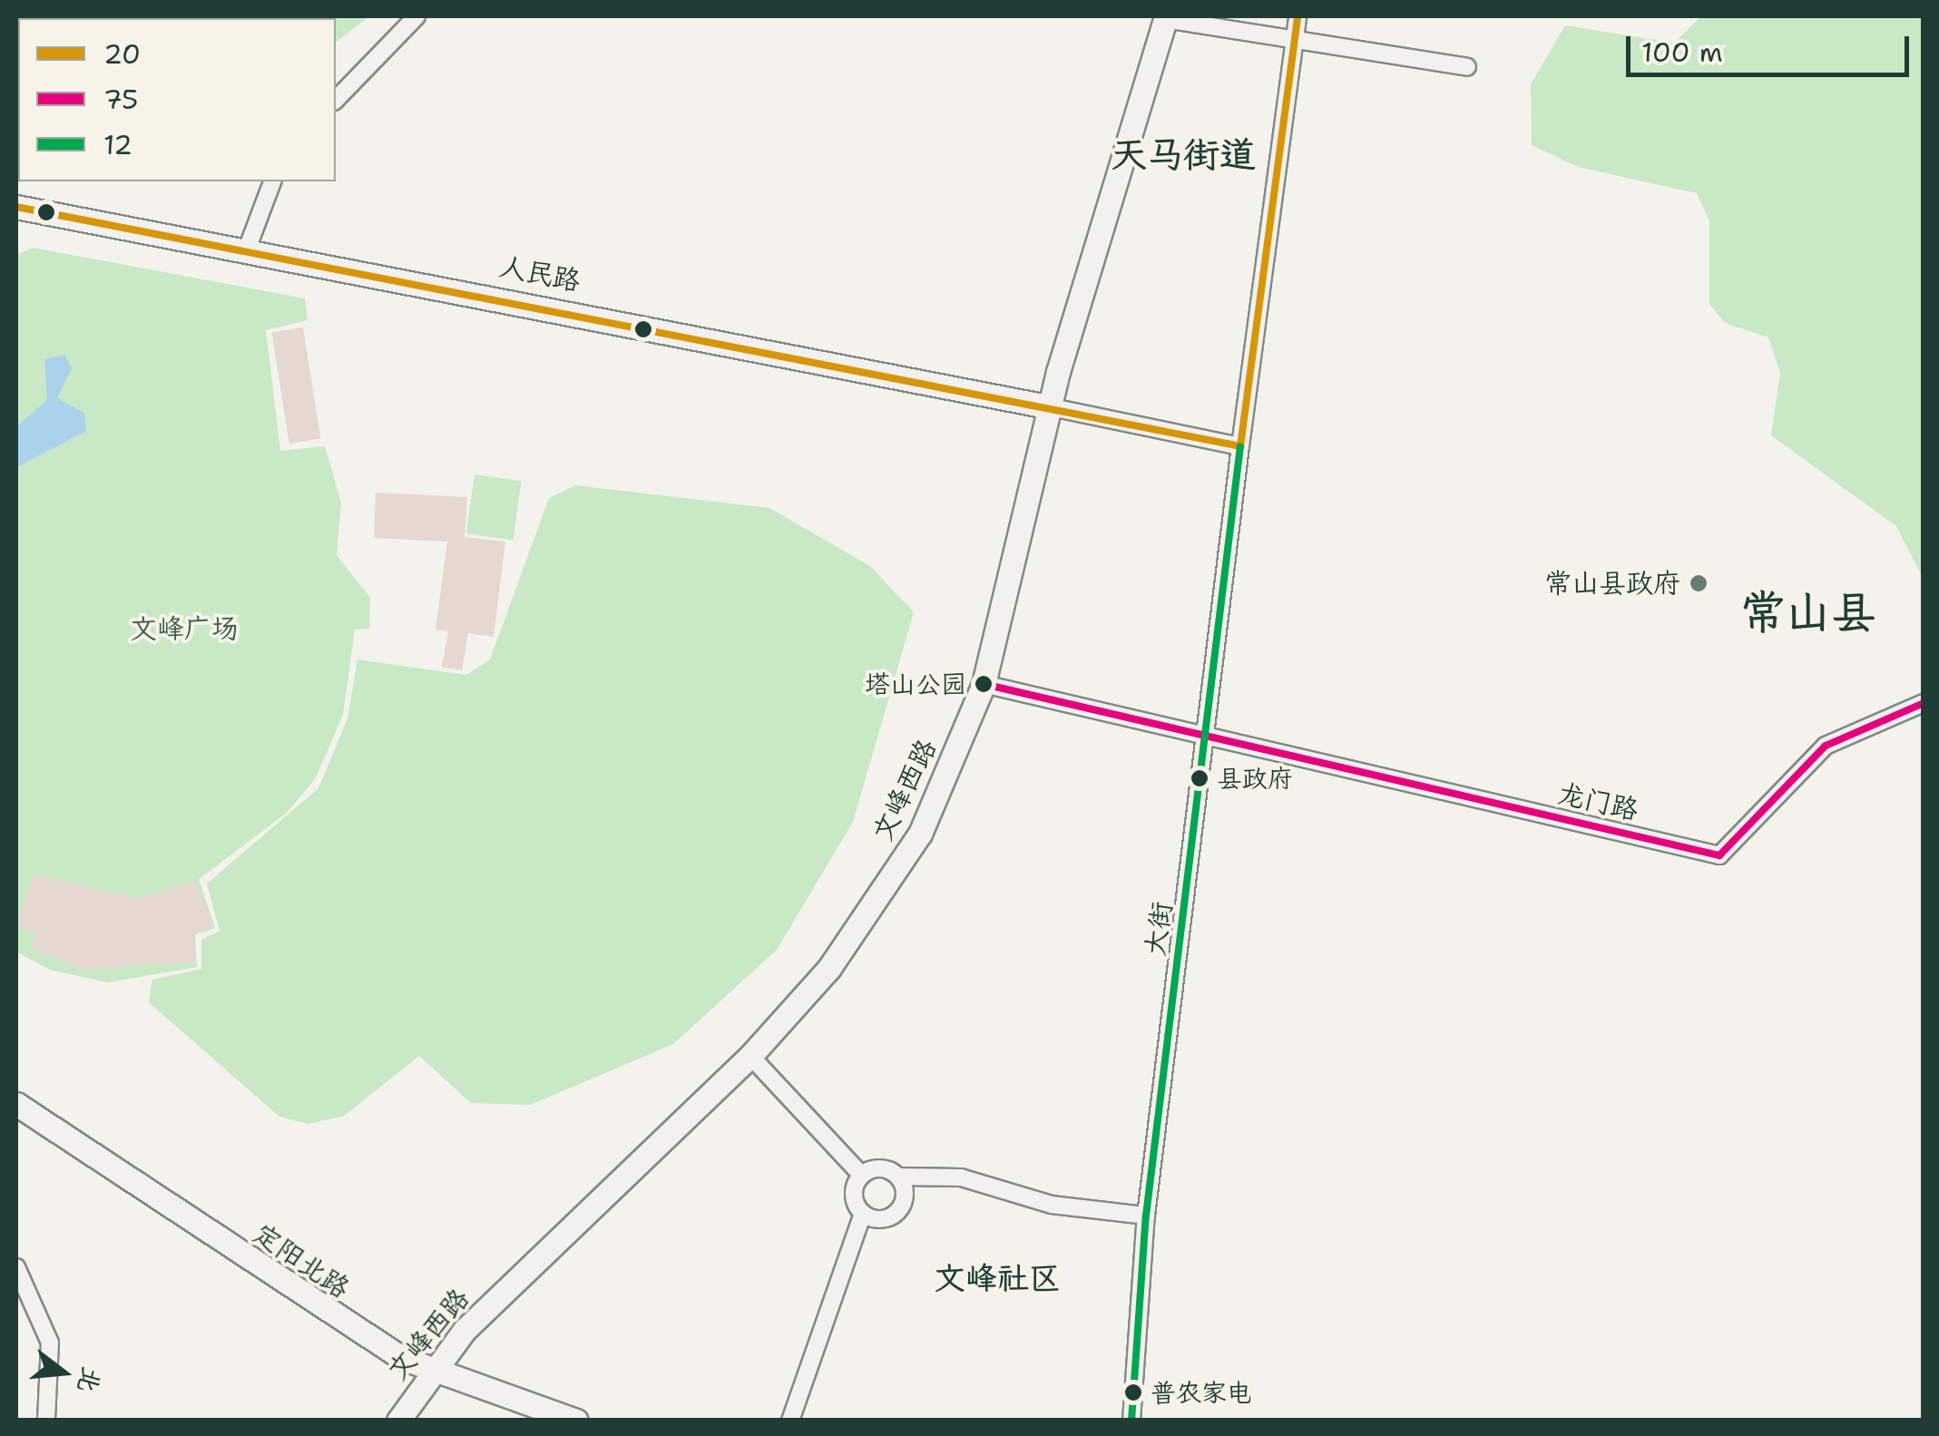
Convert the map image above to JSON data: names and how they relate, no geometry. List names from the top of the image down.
{
  "streets": {
    "street": [
      "人民路",
      "文峰西路",
      "龙门路",
      "大街",
      "定阳北路"
    ]
  },
  "crossings": [
    ["人民路", "文峰西路"],
    ["文峰西路", "龙门路"],
    ["文峰西路", "定阳北路"],
    ["龙门路", "大街"]
  ],
  "districts": ["天马街道", "常山县", "文峰社区"],
  "parks": ["文峰广场"],
  "places": [
    "常山县政府",
    "塔山公园",
    "县政府",
    "普农家电"
  ],
  "lines": ["transit line 20", "transit line 12", "transit line 75"],
  "legend": ["20", "75", "12"],
  "scale_bar": "100 m",
  "north": "right"
}
